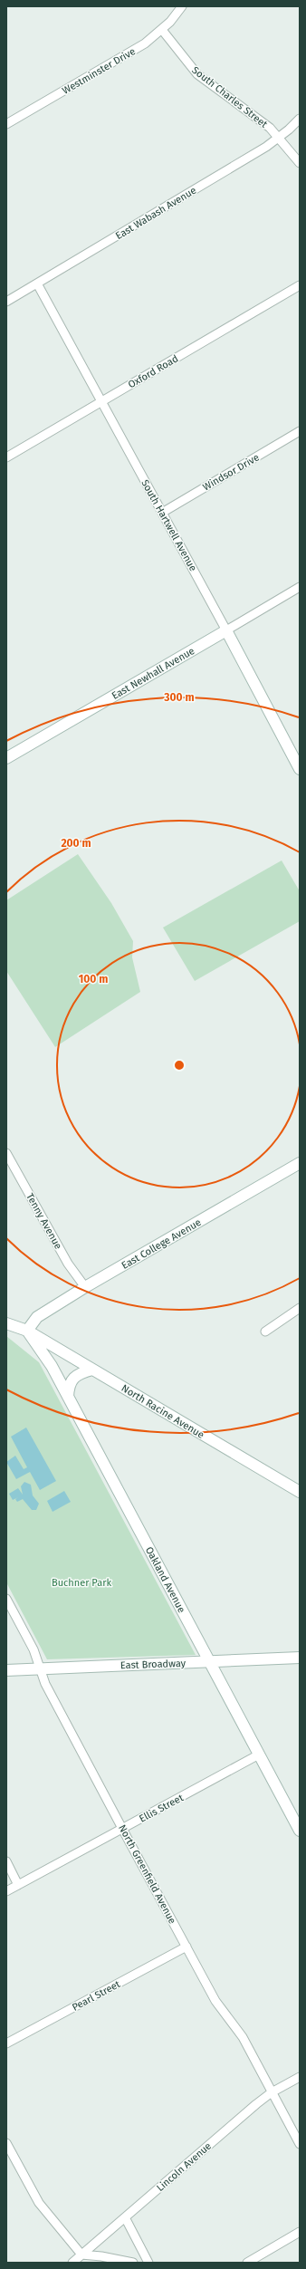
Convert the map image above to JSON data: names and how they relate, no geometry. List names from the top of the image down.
{
  "streets": {
    "street": [
      "Westminster Drive",
      "South Charles Street",
      "East Wabash Avenue",
      "Oxford Road",
      "Windsor Drive",
      "South Hartwell Avenue",
      "East Newhall Avenue",
      "Tenny Avenue",
      "East College Avenue",
      "North Racine Avenue",
      "Oakland Avenue",
      "East Broadway",
      "Ellis Street",
      "North Greenfield Avenue",
      "Pearl Street",
      "Lincoln Avenue"
    ]
  },
  "crossings": [
    ["Westminster Drive", "South Charles Street"],
    ["South Charles Street", "East Wabash Avenue"],
    ["East Wabash Avenue", "South Hartwell Avenue"],
    ["Oxford Road", "South Hartwell Avenue"],
    ["Windsor Drive", "South Hartwell Avenue"],
    ["South Hartwell Avenue", "East Newhall Avenue"],
    ["Tenny Avenue", "East College Avenue"],
    ["East College Avenue", "North Racine Avenue"],
    ["East College Avenue", "Oakland Avenue"],
    ["North Racine Avenue", "Oakland Avenue"],
    ["Oakland Avenue", "East Broadway"],
    ["Oakland Avenue", "Ellis Street"],
    ["East Broadway", "North Greenfield Avenue"],
    ["Ellis Street", "North Greenfield Avenue"],
    ["North Greenfield Avenue", "Pearl Street"],
    ["North Greenfield Avenue", "Lincoln Avenue"]
  ],
  "parks": ["Buchner Park"],
  "rings": ["300 m", "200 m", "100 m"]
}
